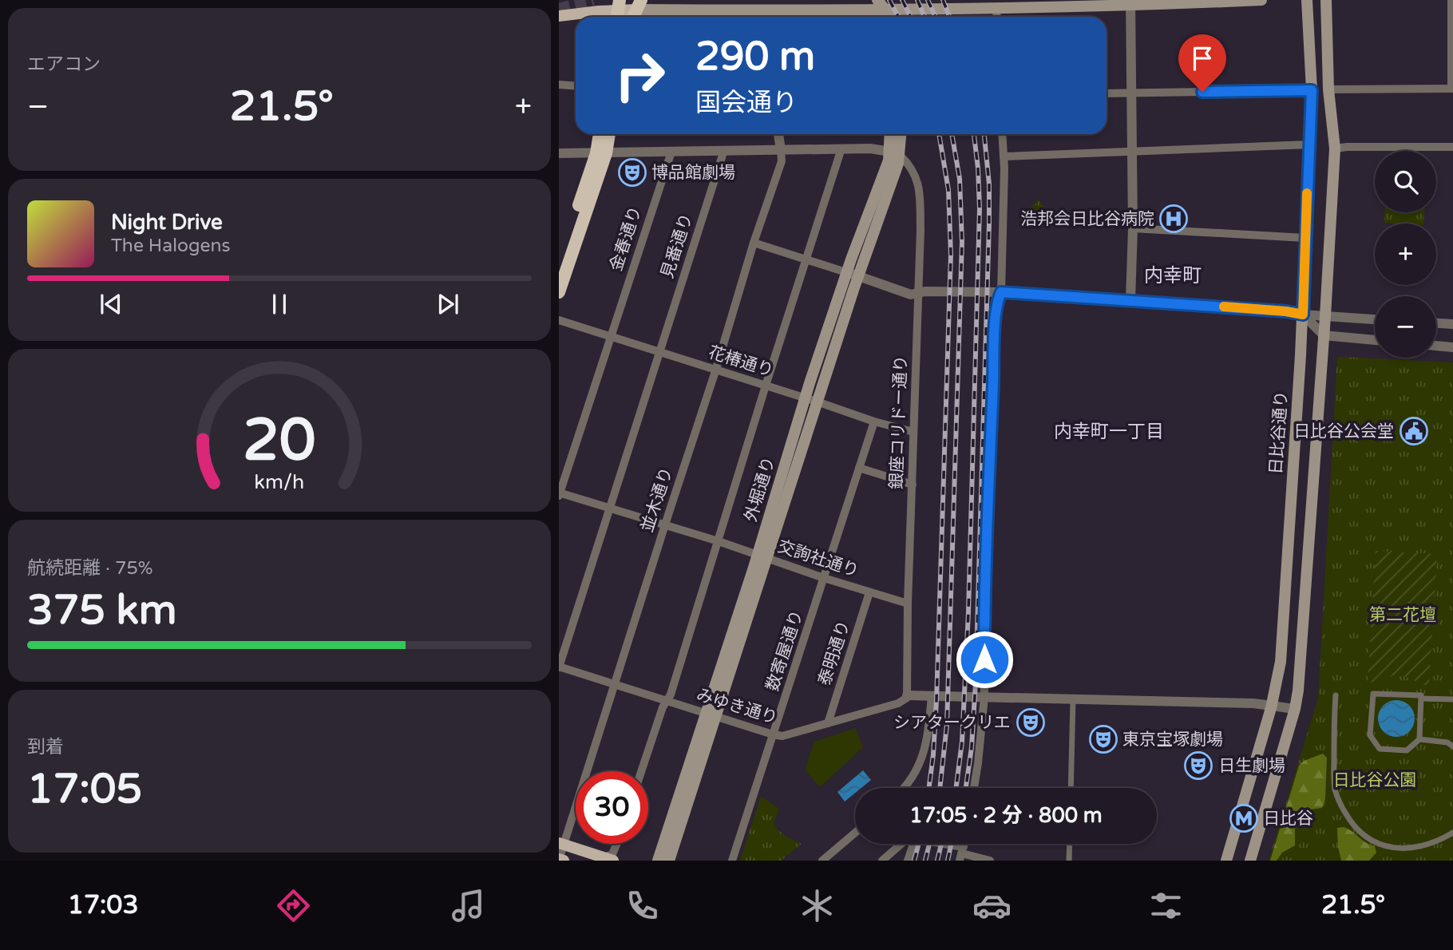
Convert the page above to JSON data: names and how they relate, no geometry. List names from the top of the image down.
{
  "streets": {
    "main road": ["日比谷通り", "外堀通り"],
    "street": [
      "金春通り",
      "見番通り",
      "花椿通り",
      "銀座コリドー通り",
      "並木通り",
      "交詢社通り",
      "数寄屋通り",
      "泰明通り",
      "みゆき通り"
    ]
  },
  "crossings": [
    ["金春通り", "花椿通り"],
    ["金春通り", "交詢社通り"],
    ["見番通り", "花椿通り"],
    ["見番通り", "交詢社通り"],
    ["見番通り", "みゆき通り"],
    ["花椿通り", "銀座コリドー通り"],
    ["花椿通り", "外堀通り"],
    ["花椿通り", "並木通り"],
    ["花椿通り", "数寄屋通り"],
    ["銀座コリドー通り", "外堀通り"],
    ["銀座コリドー通り", "交詢社通り"],
    ["銀座コリドー通り", "みゆき通り"],
    ["外堀通り", "交詢社通り"],
    ["外堀通り", "みゆき通り"],
    ["並木通り", "交詢社通り"],
    ["並木通り", "みゆき通り"],
    ["交詢社通り", "数寄屋通り"],
    ["交詢社通り", "泰明通り"],
    ["数寄屋通り", "みゆき通り"],
    ["泰明通り", "みゆき通り"]
  ],
  "districts": ["内幸町", "内幸町一丁目"],
  "parks": ["第二花壇", "日比谷公園"],
  "places": {
    "theatre": [
      "博品館劇場",
      "シアタークリエ",
      "東京宝塚劇場",
      "日生劇場"
    ],
    "hospital": ["浩邦会日比谷病院"],
    "public building": ["日比谷公会堂"],
    "metro station": ["日比谷"]
  },
  "page": {
    "tile": [
      "エアコン",
      ["航続距離 · 75%", "375 km"],
      ["到着", "17:05"]
    ],
    "turn": ["290 m", "国会通り"],
    "heat": ["−", "21.5°", "+"],
    "map_buttons": ["+", "−"],
    "song": ["Night Drive", "The Halogens"],
    "limit": "30",
    "trip": "17:05 · 2 分 · 800 m",
    "tabs": ["17:03", "21.5°"],
    "gauge": ["20", "km/h"]
  }
}
